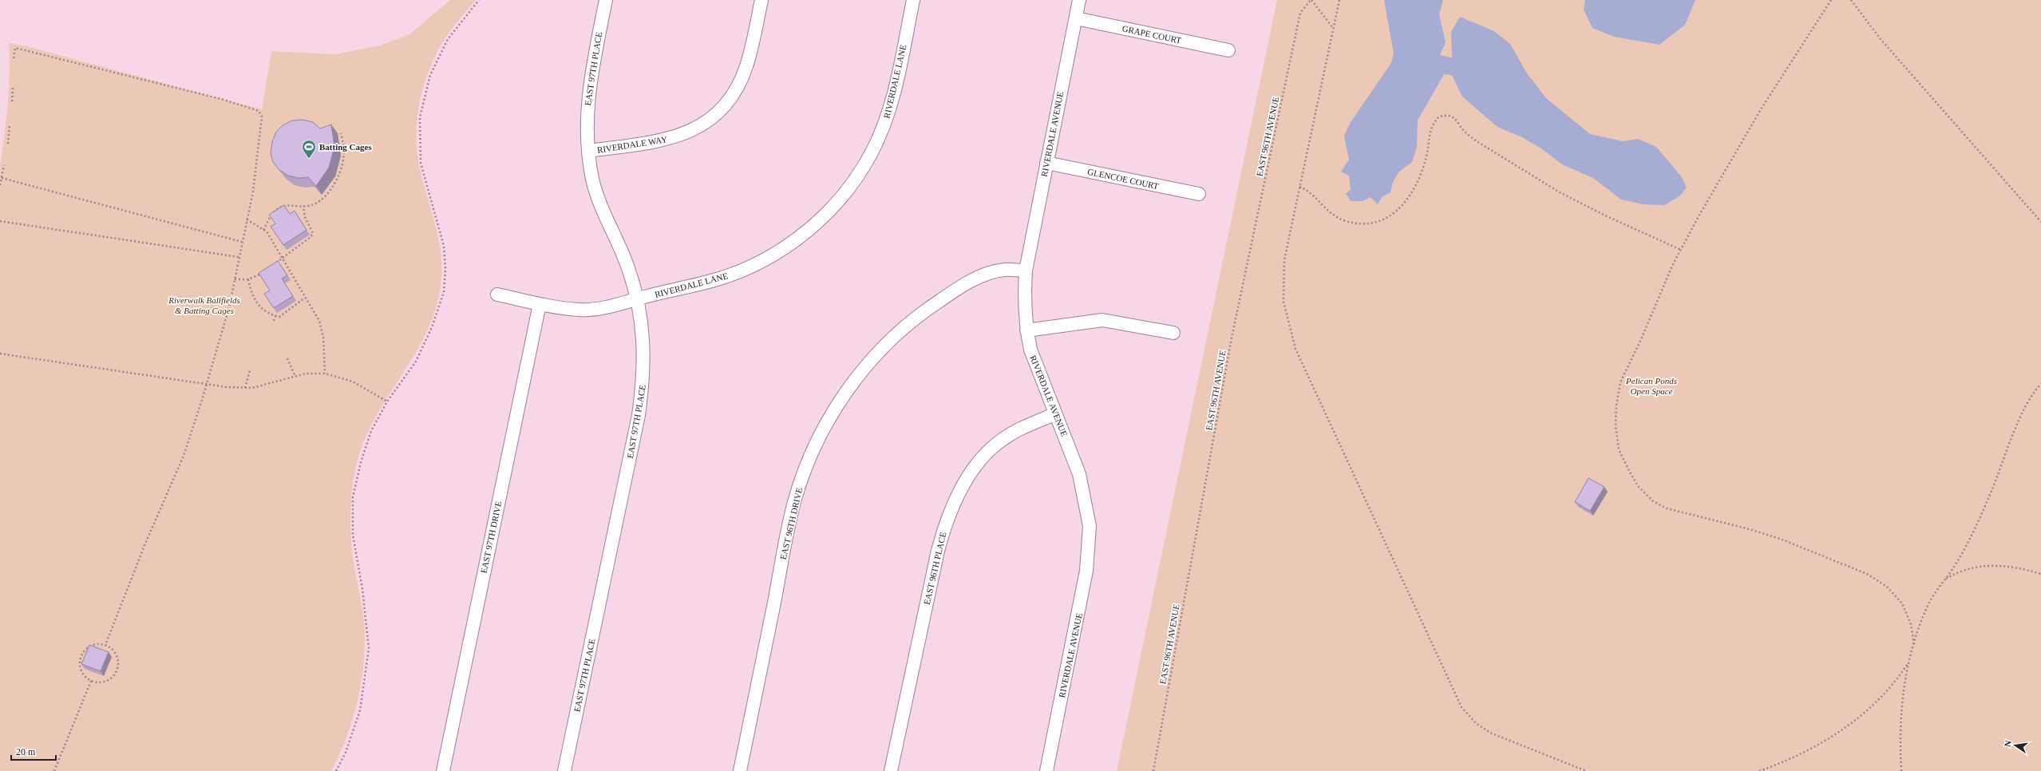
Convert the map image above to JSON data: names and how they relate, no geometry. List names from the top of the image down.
{
  "streets": {
    "street": [
      "GRAPE COURT",
      "EAST 97TH PLACE",
      "RIVERDALE LANE",
      "RIVERDALE AVENUE",
      "RIVERDALE WAY",
      "GLENCOE COURT",
      "EAST 96TH DRIVE",
      "EAST 97TH DRIVE",
      "EAST 96TH PLACE"
    ],
    "path": ["EAST 96TH AVENUE"]
  },
  "crossings": [
    ["GRAPE COURT", "RIVERDALE AVENUE"],
    ["EAST 97TH PLACE", "RIVERDALE LANE"],
    ["EAST 97TH PLACE", "RIVERDALE WAY"],
    ["RIVERDALE LANE", "EAST 97TH DRIVE"],
    ["RIVERDALE AVENUE", "GLENCOE COURT"],
    ["RIVERDALE AVENUE", "EAST 96TH DRIVE"],
    ["RIVERDALE AVENUE", "EAST 96TH PLACE"]
  ],
  "parks": ["Riverwalk Ballfields & Batting Cages", "Pelican Ponds Open Space"],
  "places": {
    "sports": ["Batting Cages"]
  },
  "scale_bar": "20 m",
  "north": "left"
}
